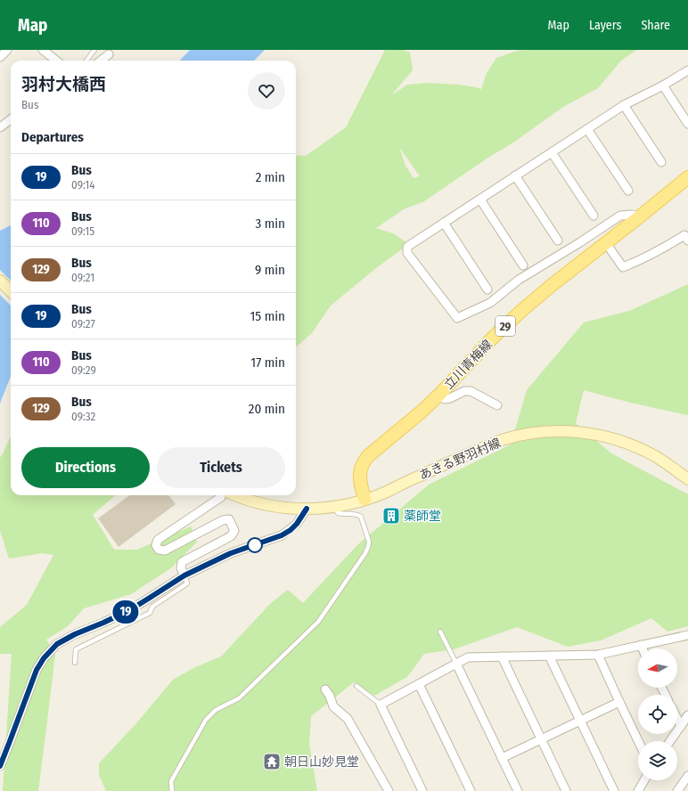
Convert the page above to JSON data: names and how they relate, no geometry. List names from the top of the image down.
{
  "streets": {
    "main road": ["29", "立川青梅線", "あきる野羽村線"]
  },
  "crossings": [
    ["立川青梅線", "あきる野羽村線"]
  ],
  "places": {
    "building": ["薬師堂"],
    "temple": ["朝日山妙見堂"]
  },
  "lines": ["bus line 19"],
  "north": "left",
  "page": {
    "header": "Map",
    "nav": ["Map", "Layers", "Share"],
    "on_map": "19",
    "heading": [
      ["羽村大橋西", "Bus"],
      "Departures"
    ],
    "list": [
      {
        "mark": "19",
        "name": "Bus",
        "note": "09:14",
        "value": "2 min"
      },
      {
        "mark": "110",
        "name": "Bus",
        "note": "09:15",
        "value": "3 min"
      },
      {
        "mark": "129",
        "name": "Bus",
        "note": "09:21",
        "value": "9 min"
      },
      {
        "mark": "19",
        "name": "Bus",
        "note": "09:27",
        "value": "15 min"
      },
      {
        "mark": "110",
        "name": "Bus",
        "note": "09:29",
        "value": "17 min"
      },
      {
        "mark": "129",
        "name": "Bus",
        "note": "09:32",
        "value": "20 min"
      }
    ],
    "buttons": ["Directions", "Tickets"]
  }
}
